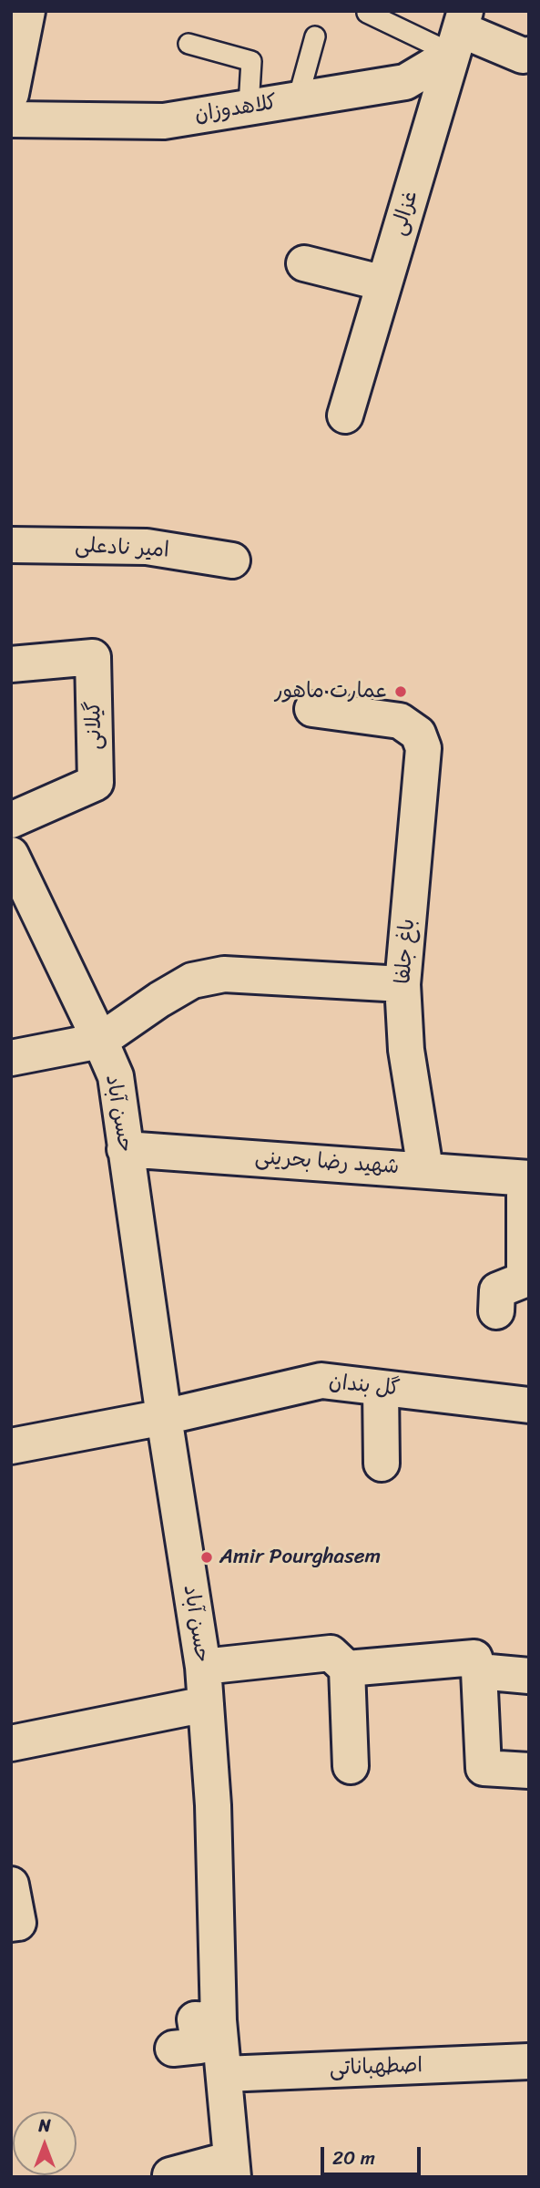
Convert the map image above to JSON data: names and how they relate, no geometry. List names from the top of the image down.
{
  "streets": {
    "street": [
      "کلاهدوزان",
      "غزالی",
      "امیر نادعلی",
      "گیلانی",
      "باغ جلفا",
      "حسن آباد",
      "شهید رضا بحرینی",
      "گل بندان",
      "اصطهباناتی"
    ]
  },
  "crossings": [
    ["کلاهدوزان", "غزالی"],
    ["باغ جلفا", "شهید رضا بحرینی"],
    ["حسن آباد", "شهید رضا بحرینی"],
    ["حسن آباد", "گل بندان"],
    ["حسن آباد", "اصطهباناتی"]
  ],
  "places": ["عمارت ماهور", "Amir Pourghasem"],
  "scale_bar": "20 m",
  "north": "top"
}
